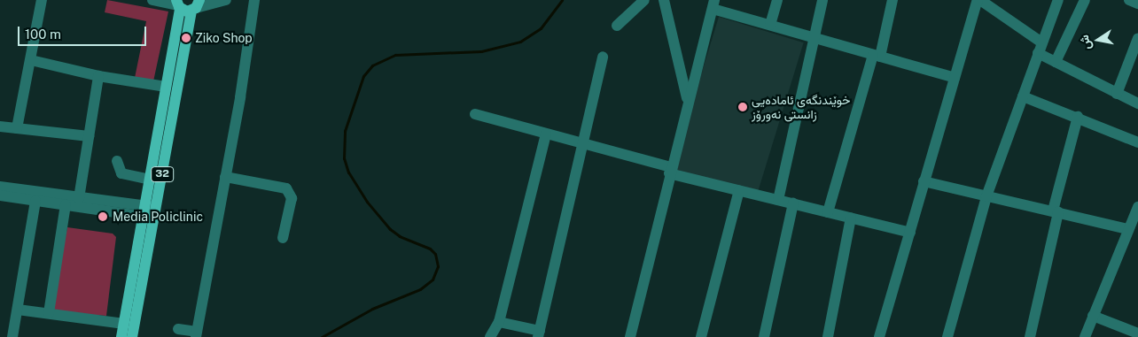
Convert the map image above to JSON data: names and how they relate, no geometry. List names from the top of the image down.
{
  "streets": {
    "main road": ["32"]
  },
  "places": ["Ziko Shop", "خوێندنگەی ئامادەیی زانستی نەورۆز", "Media Policlinic"],
  "scale_bar": "100 m",
  "north": "left"
}
